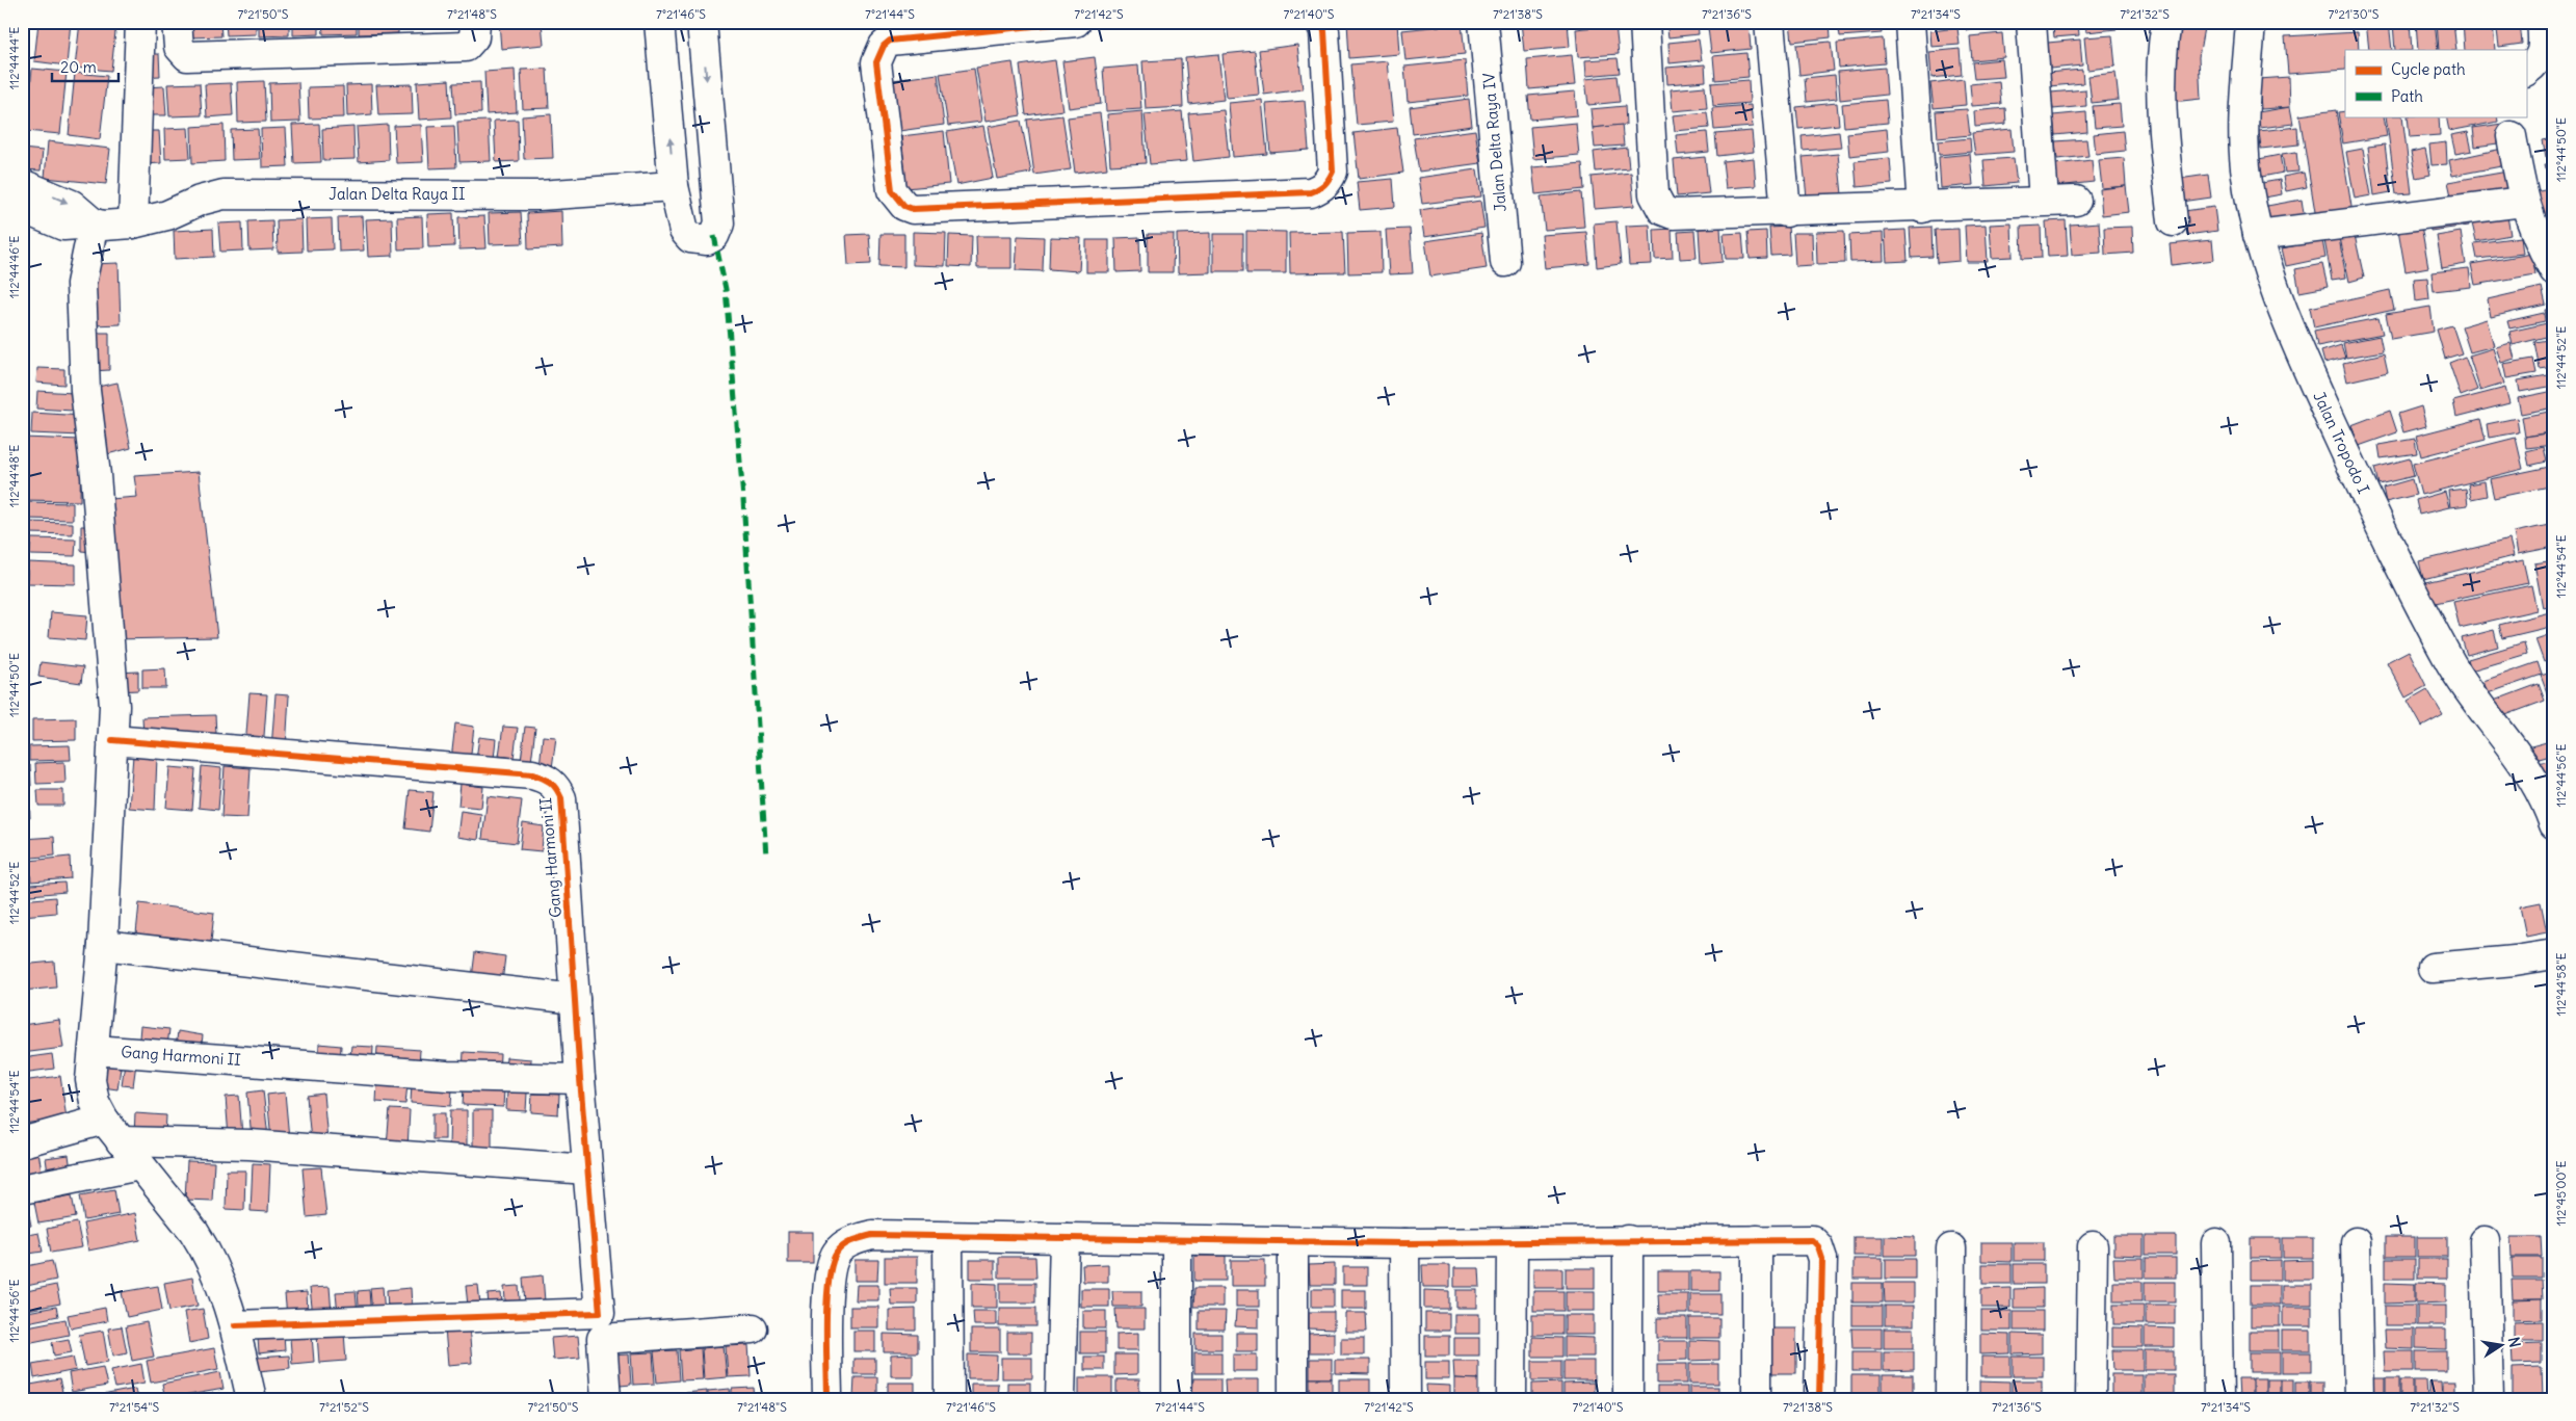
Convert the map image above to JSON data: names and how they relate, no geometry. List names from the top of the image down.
{
  "streets": {
    "street": [
      "Jalan Delta Raya IV",
      "Jalan Delta Raya II",
      "Jalan Tropodo I",
      "Gang Harmoni II"
    ]
  },
  "legend": ["Cycle path", "Path"],
  "scale_bar": "20 m",
  "north": "right",
  "coordinates": [
    "7°21'50\"S",
    "7°21'48\"S",
    "7°21'46\"S",
    "7°21'44\"S",
    "7°21'42\"S",
    "7°21'40\"S",
    "7°21'38\"S",
    "7°21'36\"S",
    "7°21'34\"S",
    "7°21'32\"S",
    "7°21'30\"S",
    "112°44'44\"E",
    "112°44'50\"E",
    "112°44'46\"E",
    "112°44'52\"E",
    "112°44'48\"E",
    "112°44'54\"E",
    "112°44'56\"E",
    "112°44'58\"E",
    "112°45'00\"E",
    "7°21'54\"S",
    "7°21'52\"S"
  ]
}
